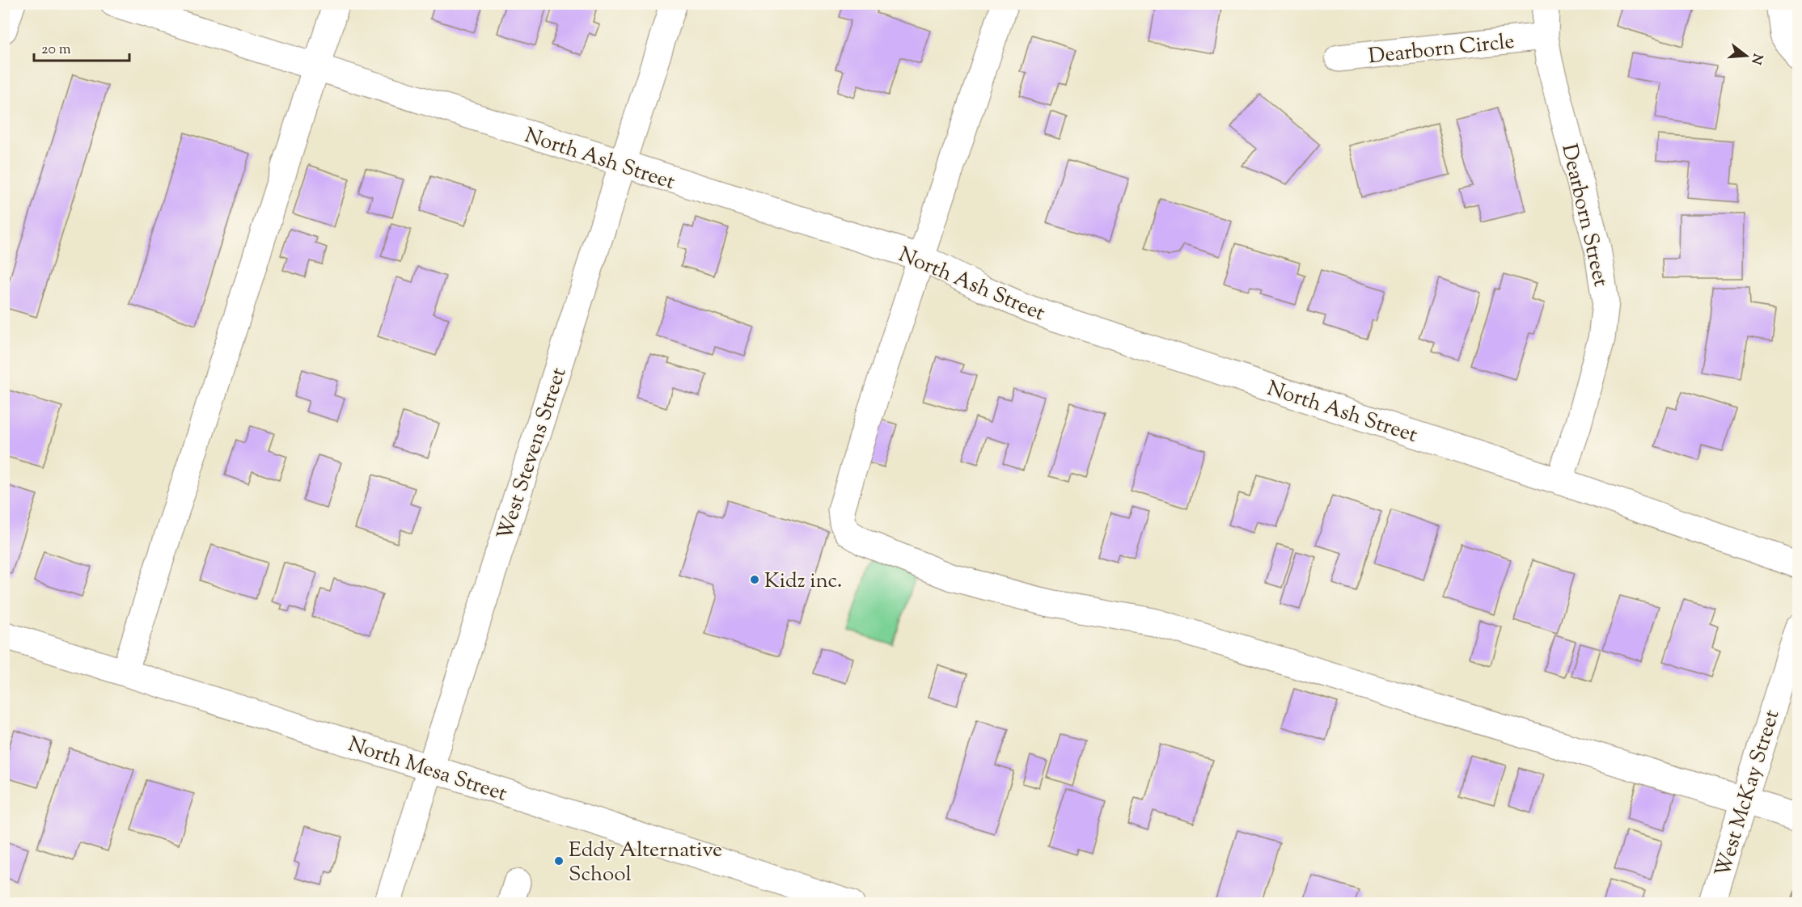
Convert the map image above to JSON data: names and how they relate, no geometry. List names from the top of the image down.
{
  "streets": {
    "street": [
      "Dearborn Circle",
      "North Ash Street",
      "Dearborn Street",
      "West Stevens Street",
      "North Mesa Street",
      "West McKay Street"
    ]
  },
  "crossings": [
    ["Dearborn Circle", "Dearborn Street"],
    ["North Ash Street", "Dearborn Street"],
    ["North Ash Street", "West Stevens Street"],
    ["West Stevens Street", "North Mesa Street"]
  ],
  "places": ["Kidz inc.", "Eddy Alternative School"],
  "scale_bar": "20 m",
  "north": "right"
}
